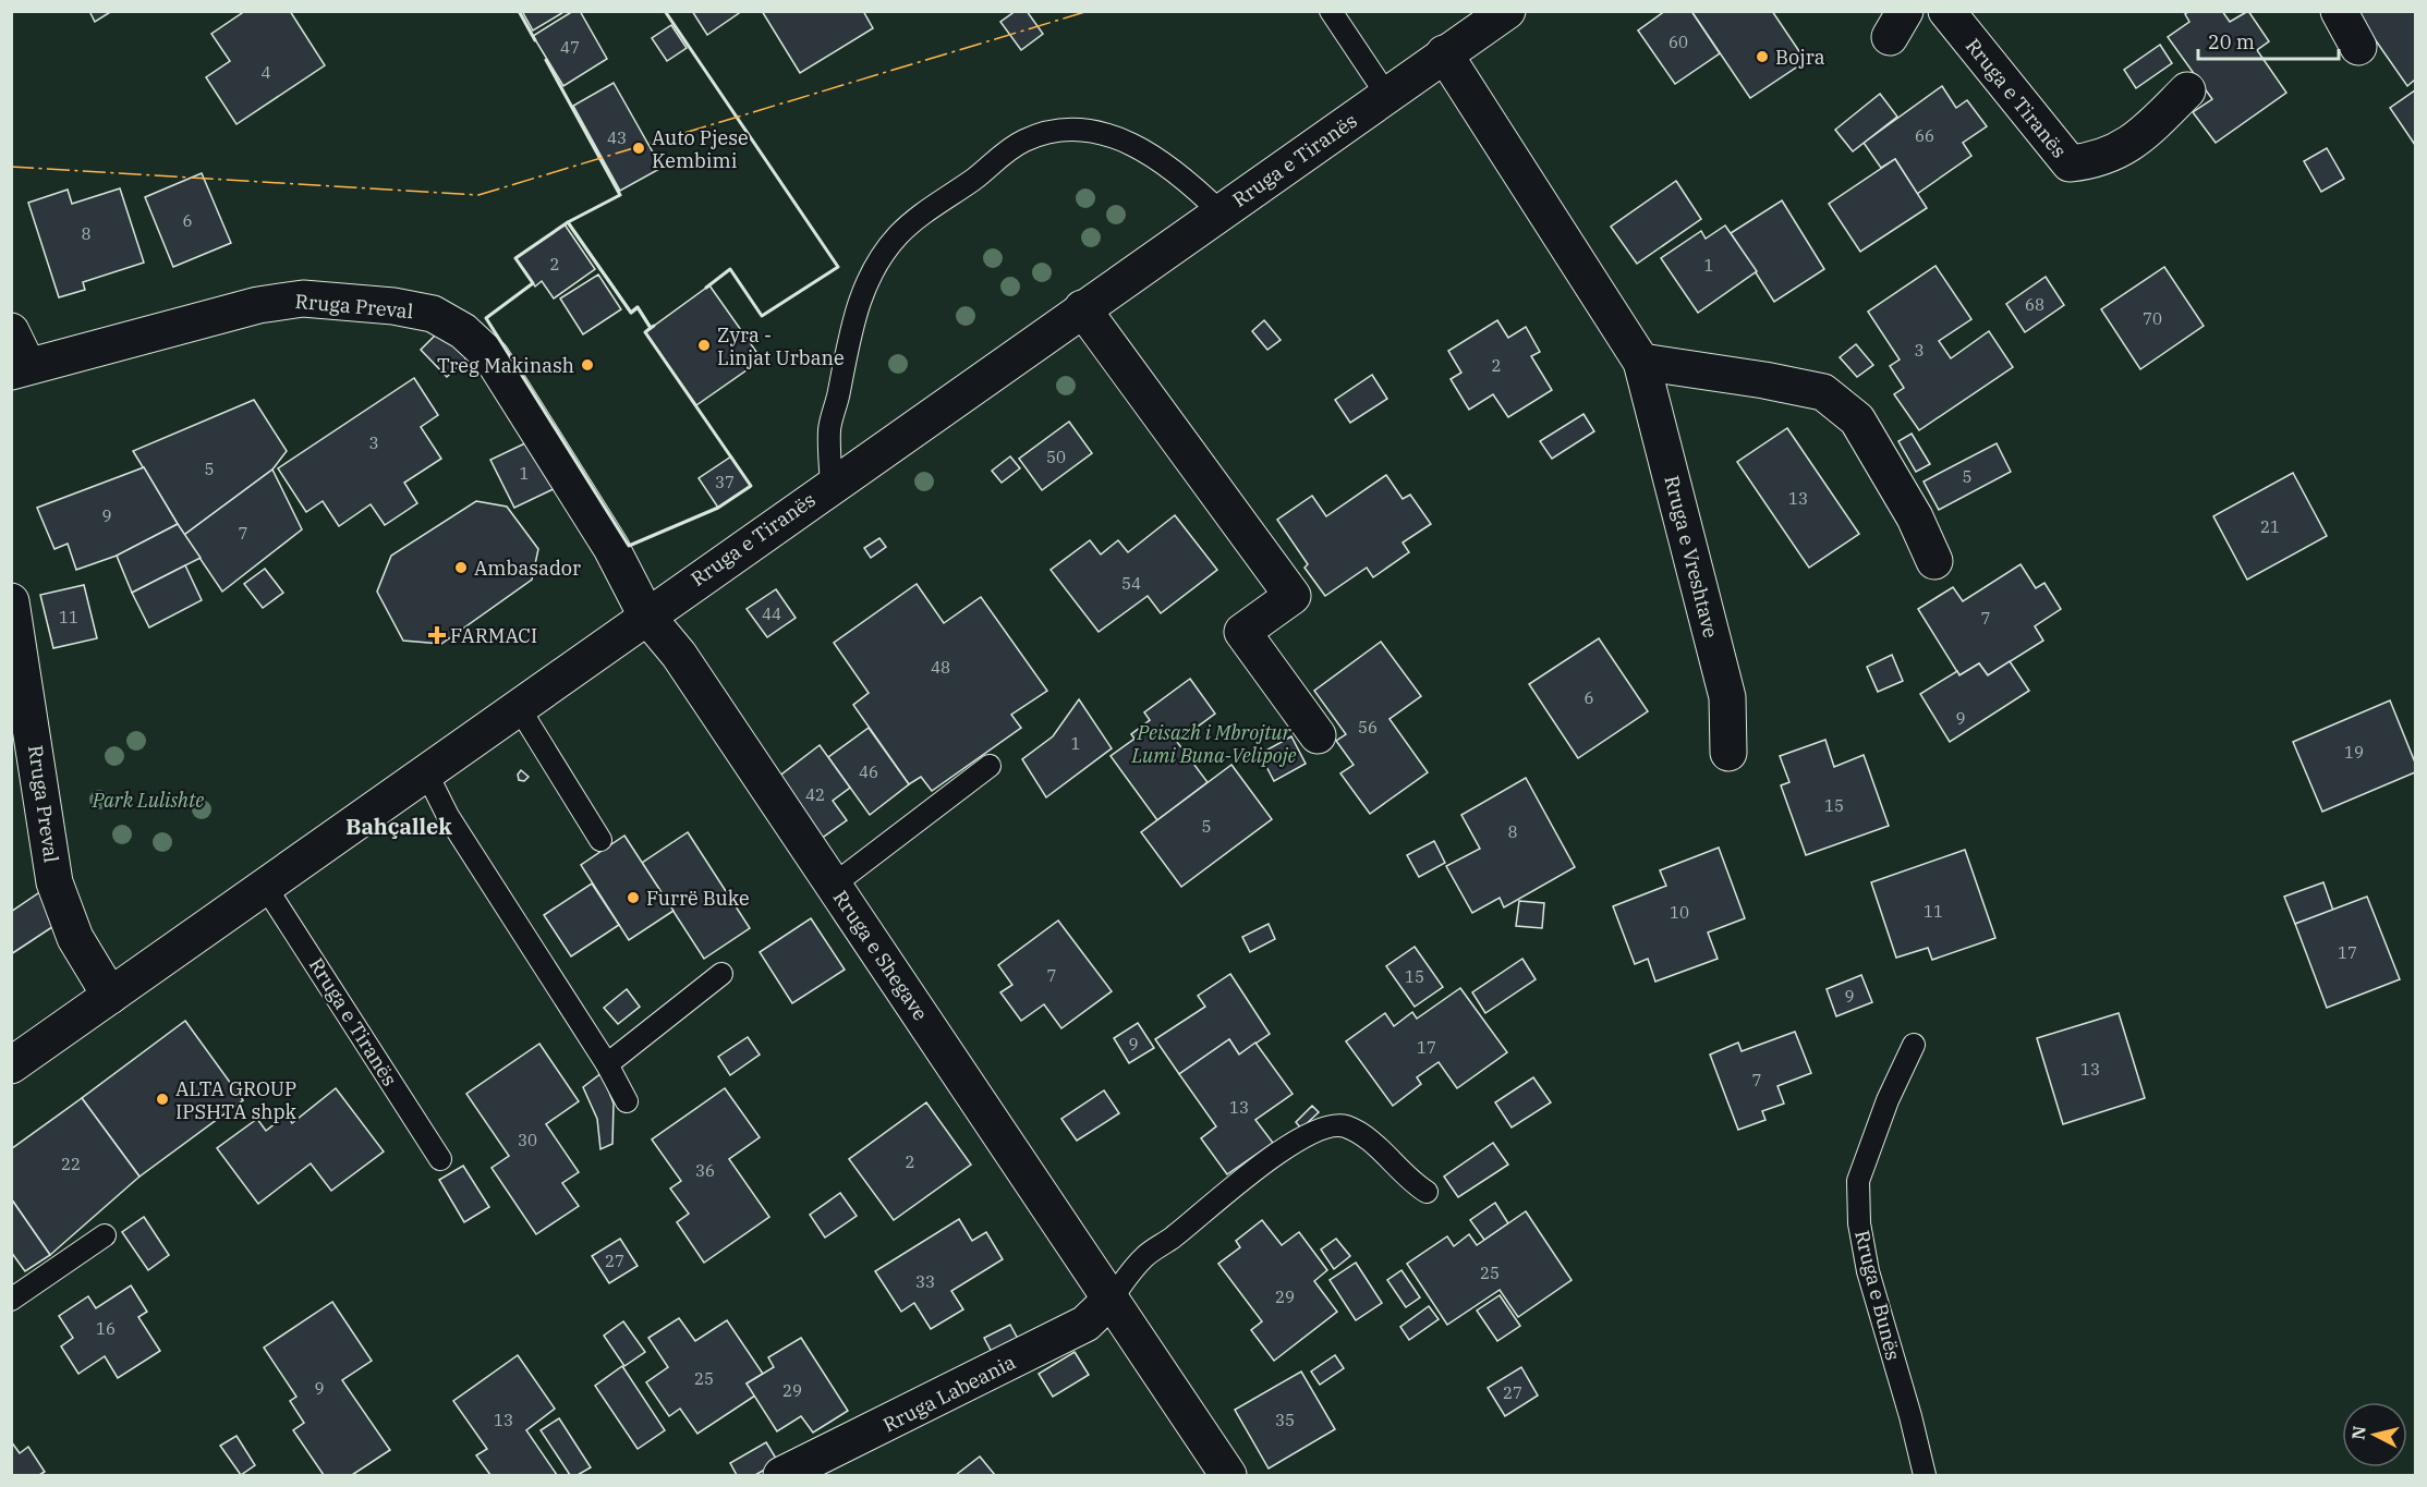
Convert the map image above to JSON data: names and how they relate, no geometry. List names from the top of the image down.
{
  "streets": {
    "street": [
      "Rruga e Tiranës",
      "Rruga Preval",
      "Rruga e Vreshtave",
      "Rruga e Shegave",
      "Rruga Labeania"
    ],
    "lane": ["Rruga e Bunës"]
  },
  "crossings": [
    ["Rruga e Tiranës", "Rruga Preval"],
    ["Rruga e Tiranës", "Rruga e Vreshtave"],
    ["Rruga e Tiranës", "Rruga e Shegave"],
    ["Rruga Preval", "Rruga e Shegave"],
    ["Rruga e Shegave", "Rruga Labeania"]
  ],
  "districts": ["Bahçallek"],
  "parks": ["Peisazh i Mbrojtur Lumi Buna-Velipoje", "Park Lulishte"],
  "places": {
    "other": [
      "Bojra",
      "Auto Pjese Kembimi",
      "Zyra - Linjat Urbane",
      "Treg Makinash",
      "Ambasador",
      "Furrë Buke",
      "ALTA GROUP IPSHTA shpk"
    ],
    "health": ["FARMACI"]
  },
  "house_numbers": [
    "60",
    "47",
    "4",
    "66",
    "43",
    "6",
    "8",
    "2",
    "1",
    "68",
    "70",
    "3",
    "2",
    "3",
    "50",
    "5",
    "1",
    "5",
    "37",
    "13",
    "9",
    "21",
    "7",
    "54",
    "44",
    "11",
    "7",
    "48",
    "6",
    "9",
    "56",
    "1",
    "19",
    "46",
    "42",
    "15",
    "5",
    "8",
    "11",
    "10",
    "17",
    "7",
    "15",
    "9",
    "9",
    "17",
    "13",
    "7",
    "13",
    "30",
    "2",
    "22",
    "36",
    "27",
    "25",
    "33",
    "29",
    "16",
    "25",
    "9",
    "29",
    "27",
    "13",
    "35"
  ],
  "scale_bar": "20 m",
  "north": "left"
}
